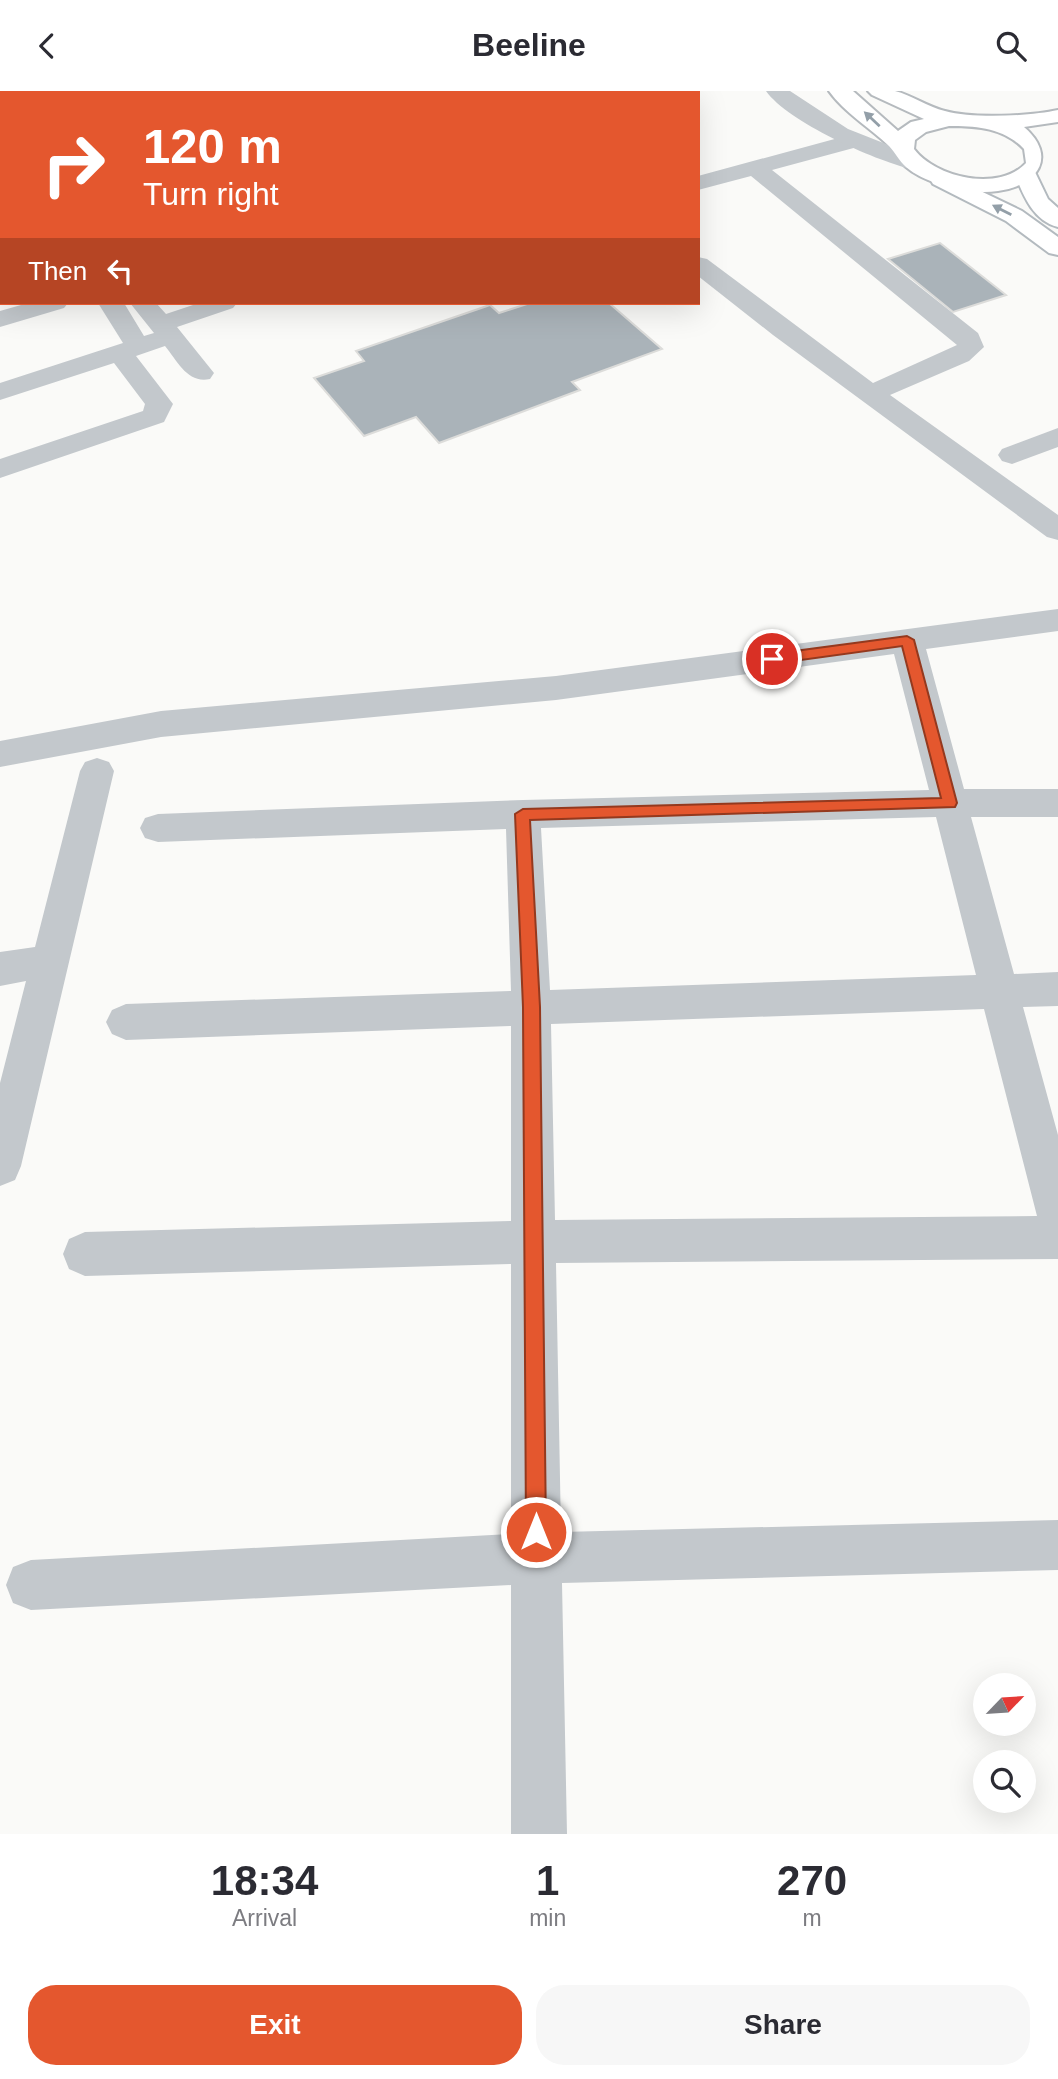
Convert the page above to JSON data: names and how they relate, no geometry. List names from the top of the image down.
{
  "north": "top right",
  "page": {
    "header": "Beeline",
    "turn": ["120 m", "Turn right"],
    "then": "Then",
    "eta": [
      "18:34",
      "Arrival",
      "1",
      "min",
      "270",
      "m"
    ],
    "buttons": ["Exit", "Share"]
  }
}
